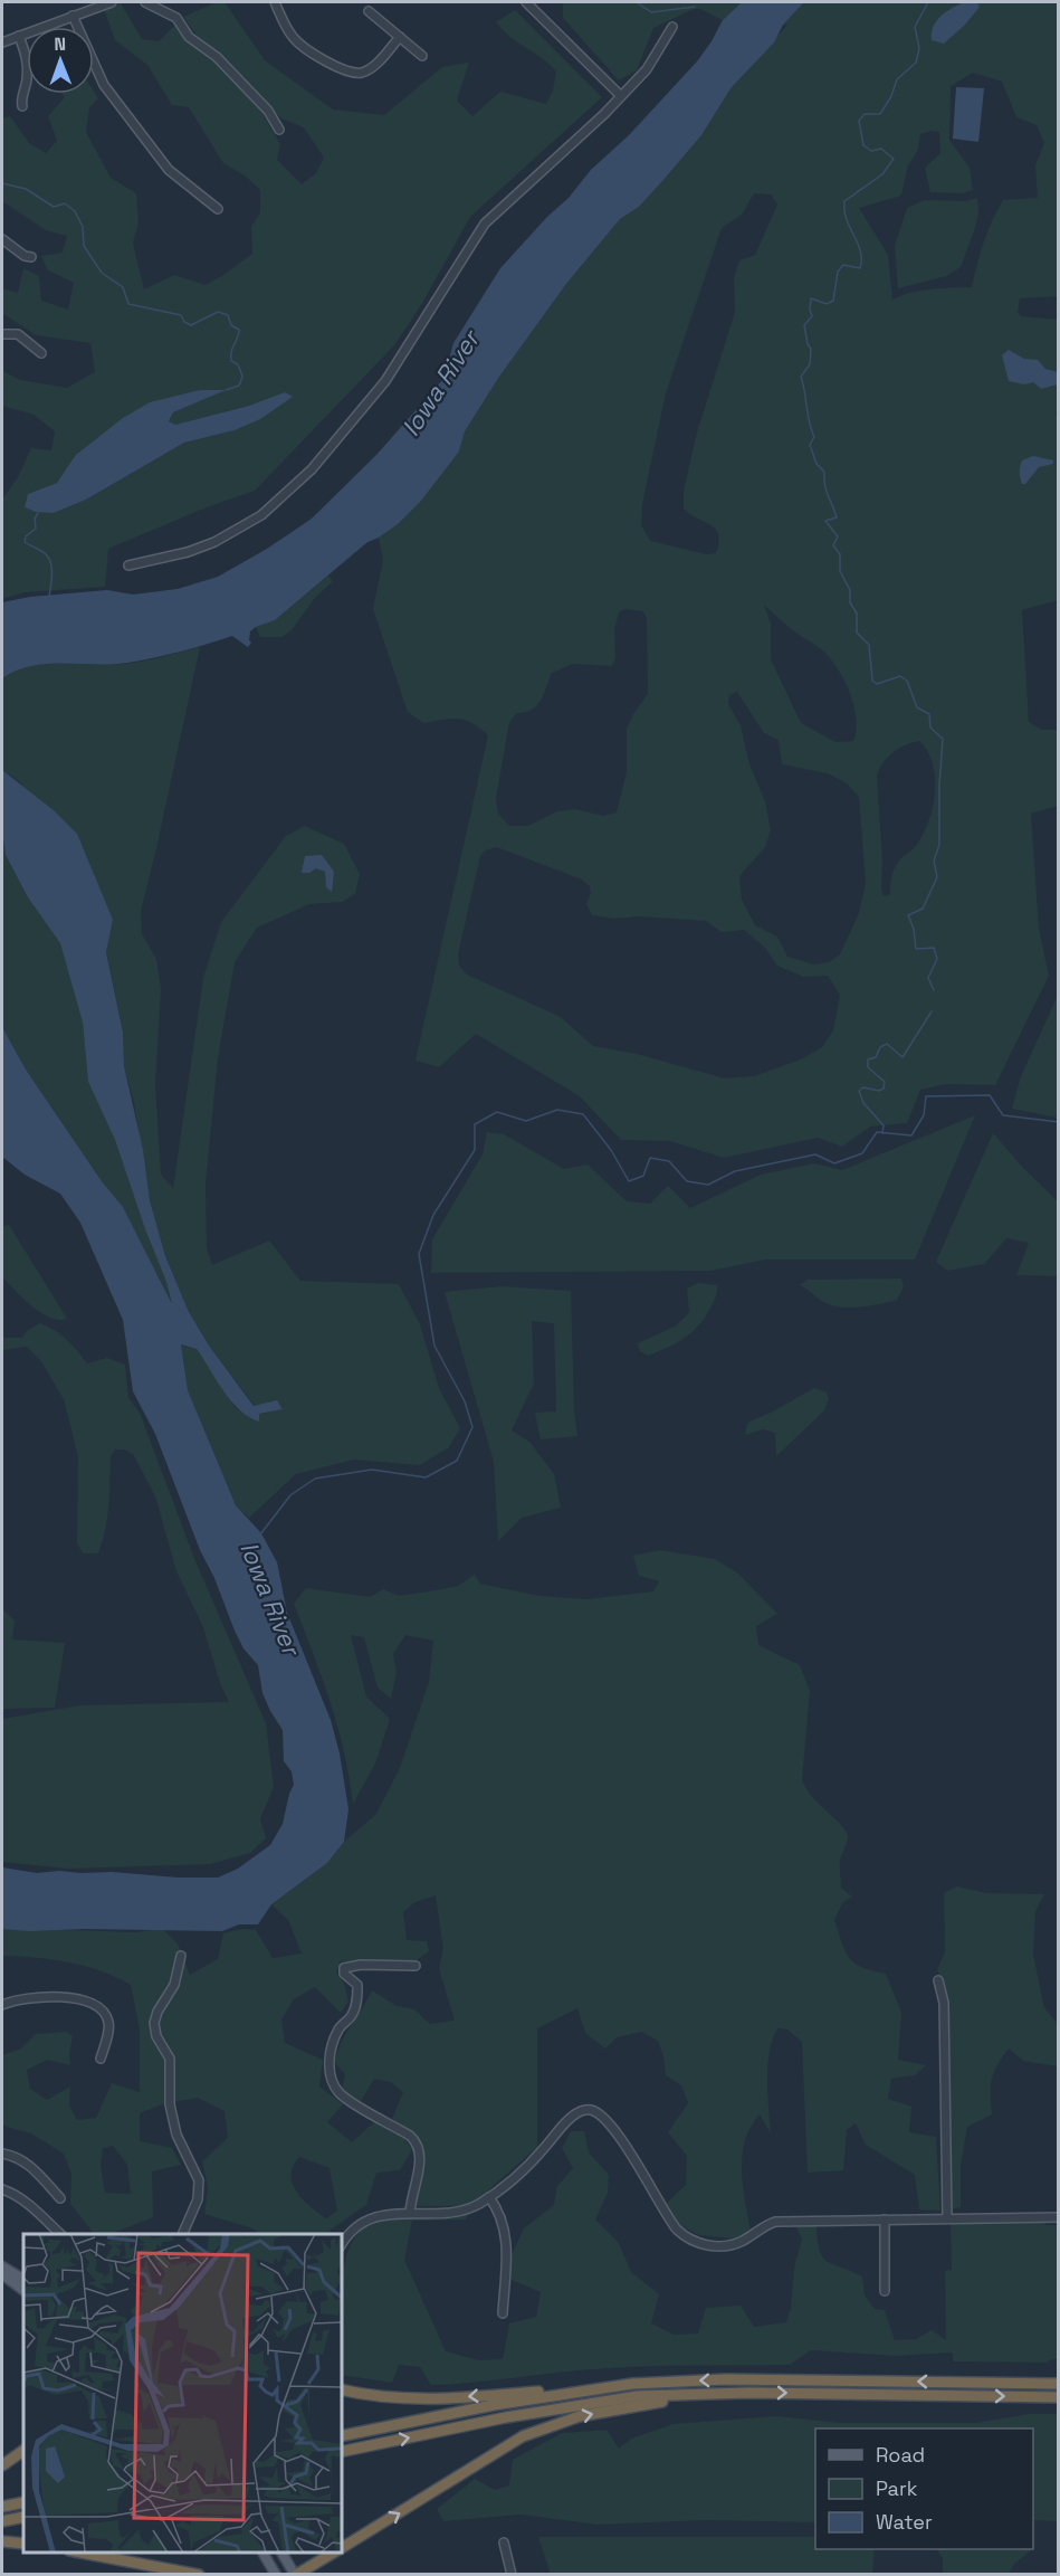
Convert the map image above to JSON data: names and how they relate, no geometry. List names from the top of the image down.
{
  "water": ["Iowa River"],
  "legend": ["Road", "Park", "Water"],
  "north": "top"
}
